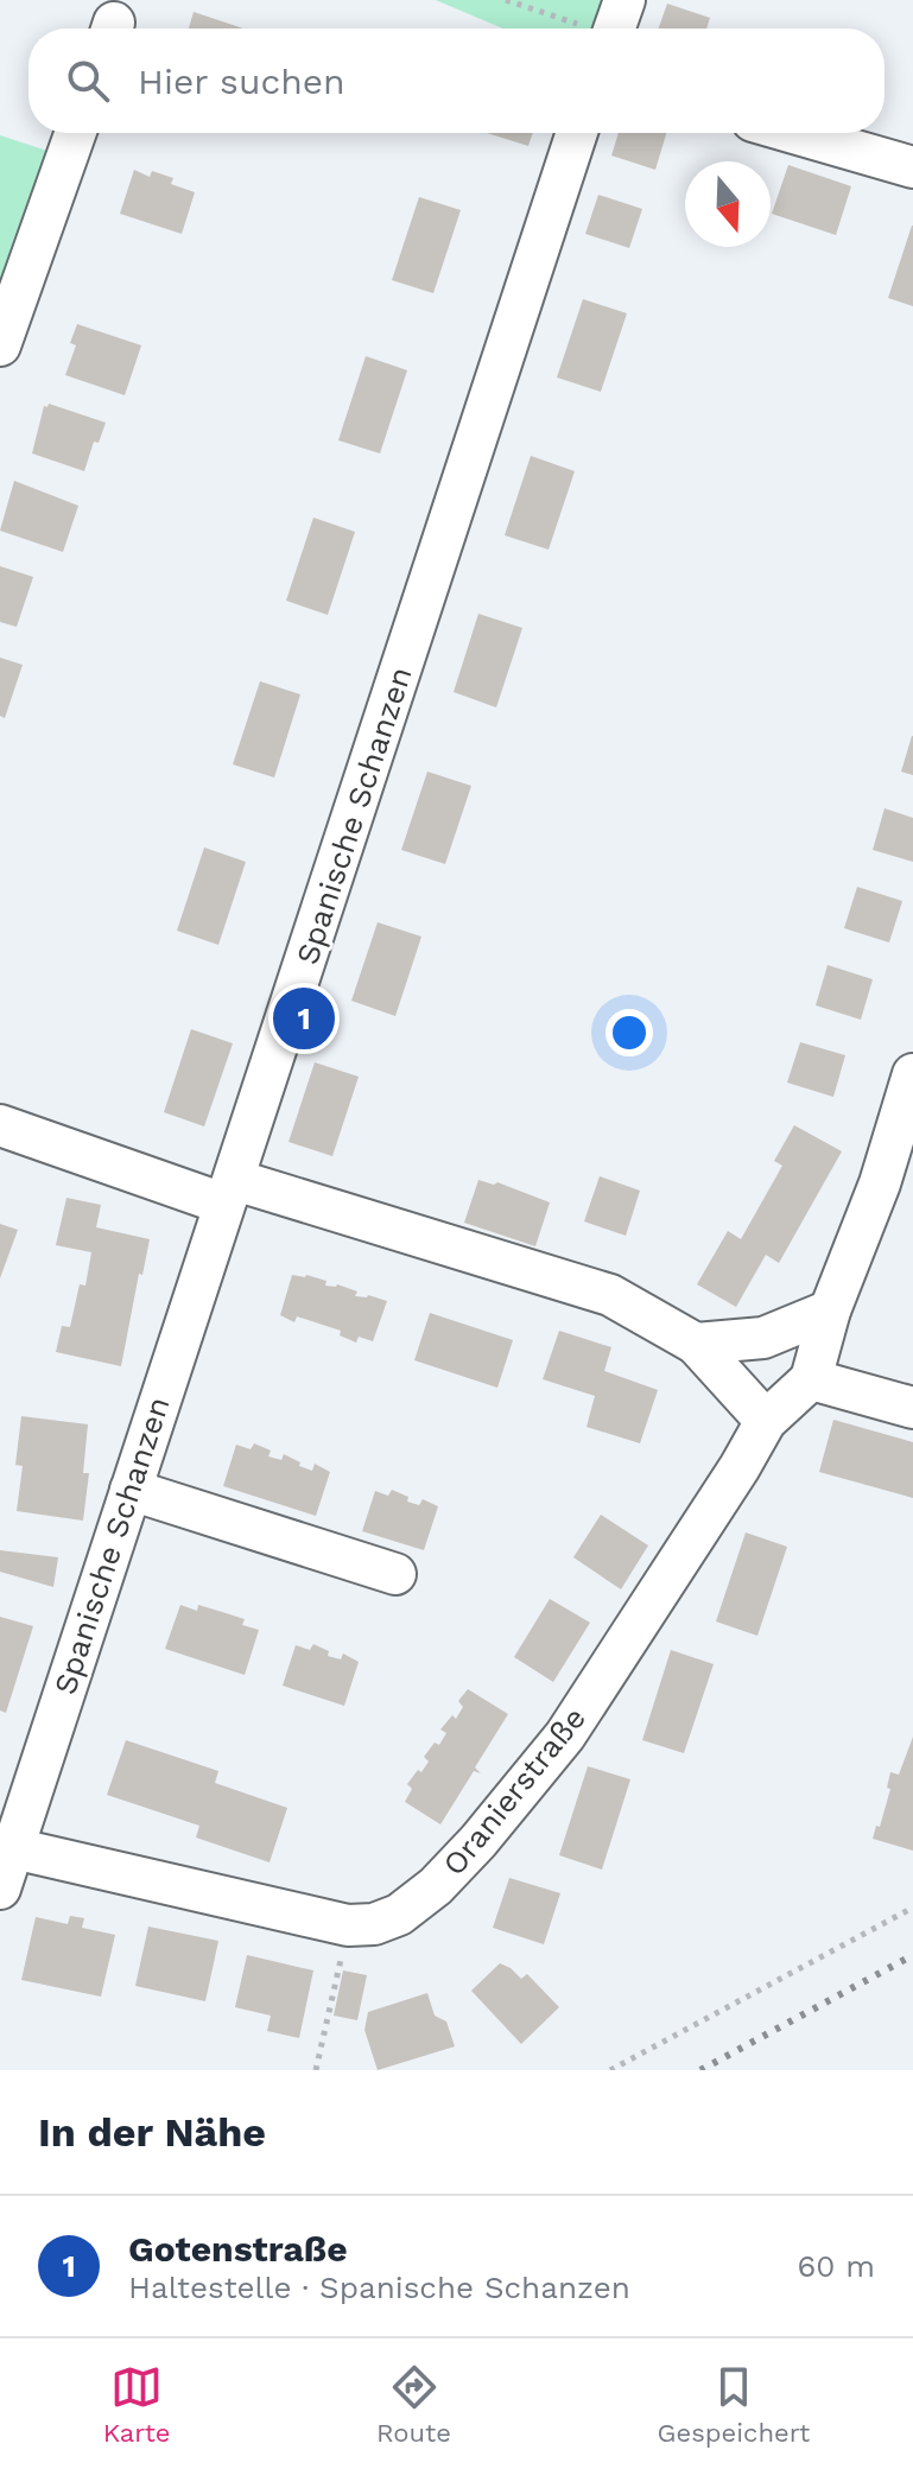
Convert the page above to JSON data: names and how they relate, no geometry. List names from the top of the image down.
{
  "streets": {
    "street": ["Spanische Schanzen", "Oranierstraße"]
  },
  "crossings": [
    ["Spanische Schanzen", "Oranierstraße"]
  ],
  "north": "bottom",
  "page": {
    "search": "Hier suchen",
    "pins": "1",
    "heading": "In der Nähe",
    "list": [
      {
        "mark": "1",
        "name": "Gotenstraße",
        "note": "Haltestelle · Spanische Schanzen",
        "value": "60 m"
      }
    ],
    "nav": ["Karte", "Route", "Gespeichert"]
  }
}
